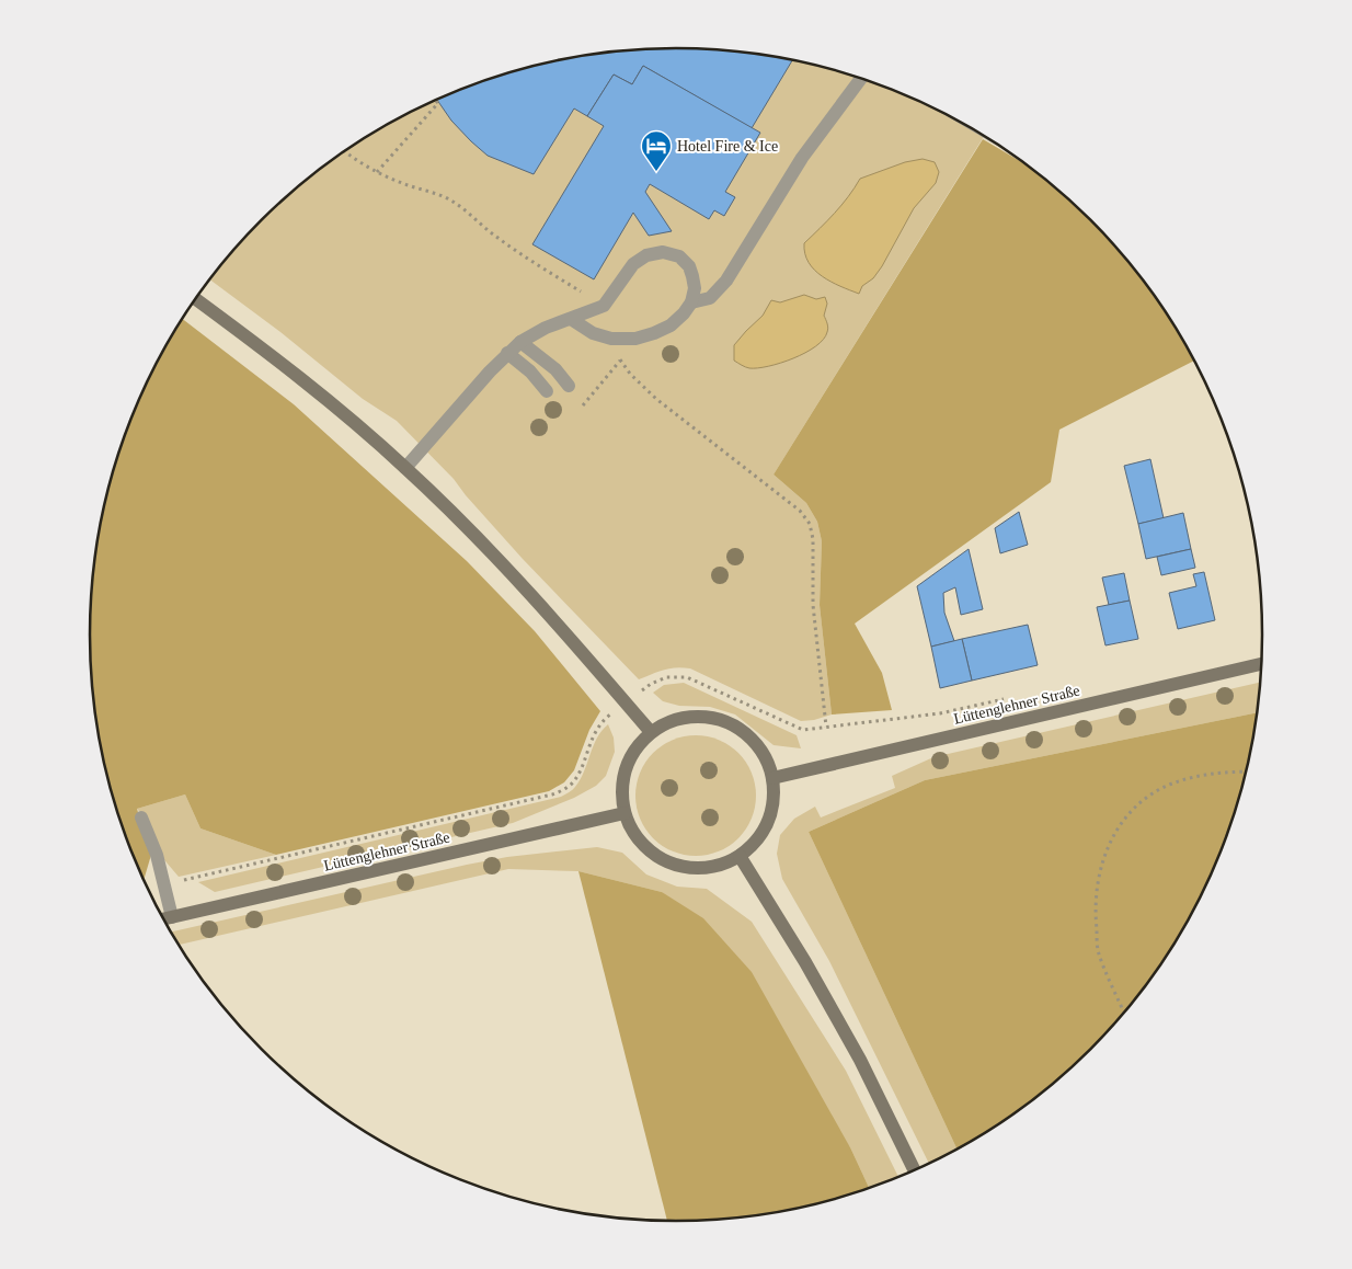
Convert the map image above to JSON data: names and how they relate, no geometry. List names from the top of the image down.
{
  "streets": {
    "main road": ["Lüttenglehner Straße"]
  },
  "places": {
    "hotel": ["Hotel Fire & Ice"]
  }
}
